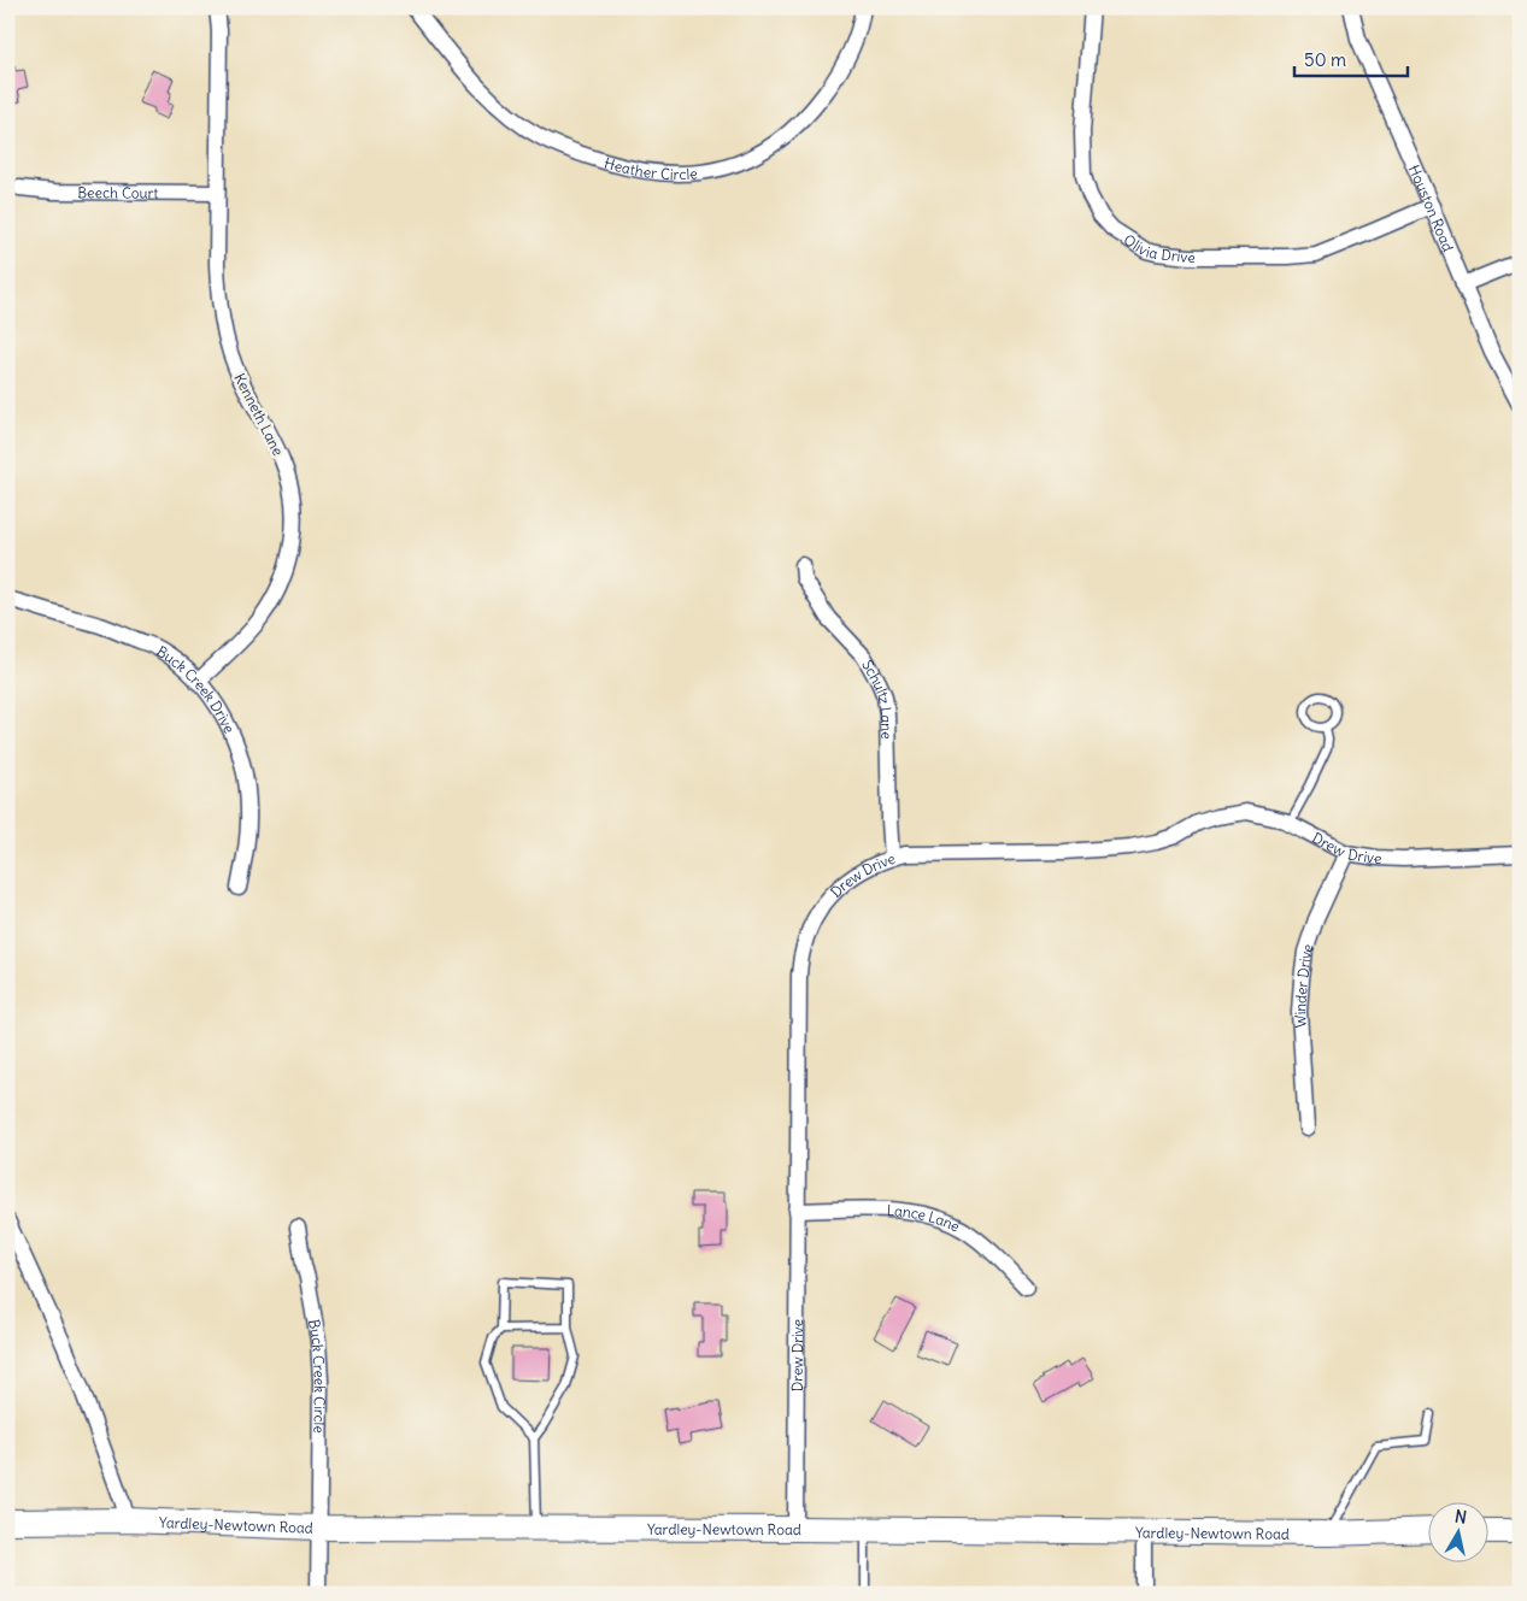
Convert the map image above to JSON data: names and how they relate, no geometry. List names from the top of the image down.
{
  "streets": {
    "main road": ["Yardley-Newtown Road"],
    "street": [
      "Heather Circle",
      "Beech Court",
      "Houston Road",
      "Olivia Drive",
      "Kenneth Lane",
      "Buck Creek Drive",
      "Schultz Lane",
      "Drew Drive",
      "Winder Drive",
      "Lance Lane",
      "Buck Creek Circle"
    ]
  },
  "crossings": [
    ["Beech Court", "Kenneth Lane"],
    ["Houston Road", "Olivia Drive"],
    ["Kenneth Lane", "Buck Creek Drive"],
    ["Schultz Lane", "Drew Drive"],
    ["Drew Drive", "Winder Drive"],
    ["Drew Drive", "Lance Lane"],
    ["Drew Drive", "Yardley-Newtown Road"],
    ["Buck Creek Circle", "Yardley-Newtown Road"]
  ],
  "scale_bar": "50 m",
  "north": "top"
}
